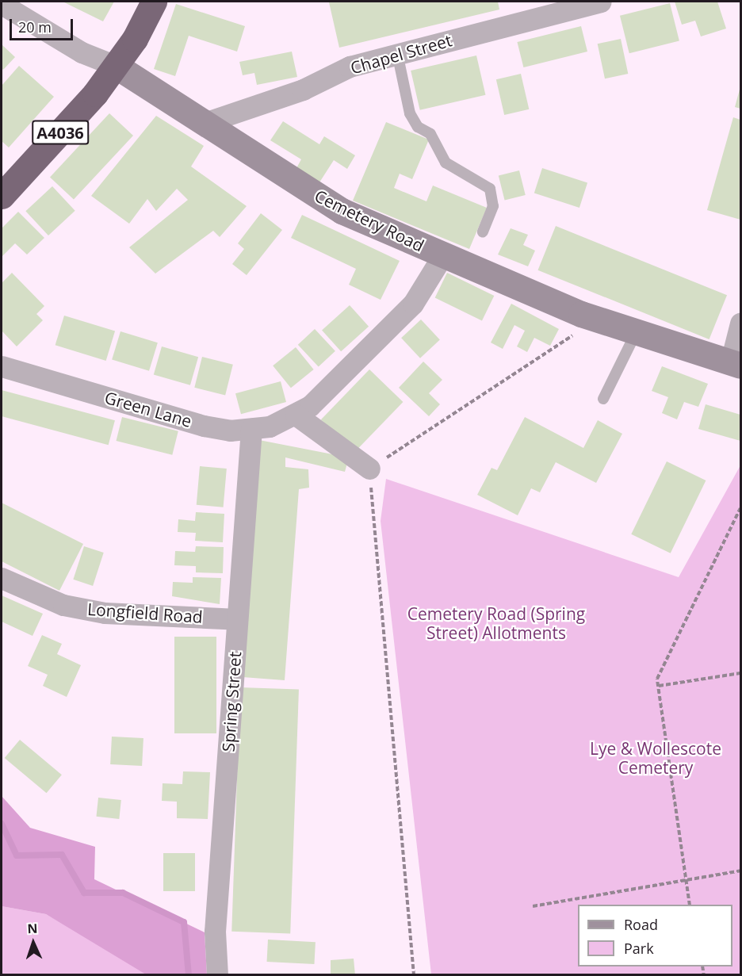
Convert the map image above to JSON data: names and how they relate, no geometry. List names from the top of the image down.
{
  "streets": {
    "highway": ["A4036"],
    "street": [
      "Chapel Street",
      "Cemetery Road",
      "Green Lane",
      "Longfield Road",
      "Spring Street"
    ]
  },
  "crossings": [
    ["Chapel Street", "Cemetery Road"],
    ["A4036", "Cemetery Road"],
    ["Cemetery Road", "Green Lane"],
    ["Green Lane", "Spring Street"],
    ["Longfield Road", "Spring Street"]
  ],
  "parks": ["Cemetery Road (Spring Street) Allotments", "Lye & Wollescote Cemetery"],
  "legend": ["Road", "Park"],
  "scale_bar": "20 m",
  "north": "top"
}
